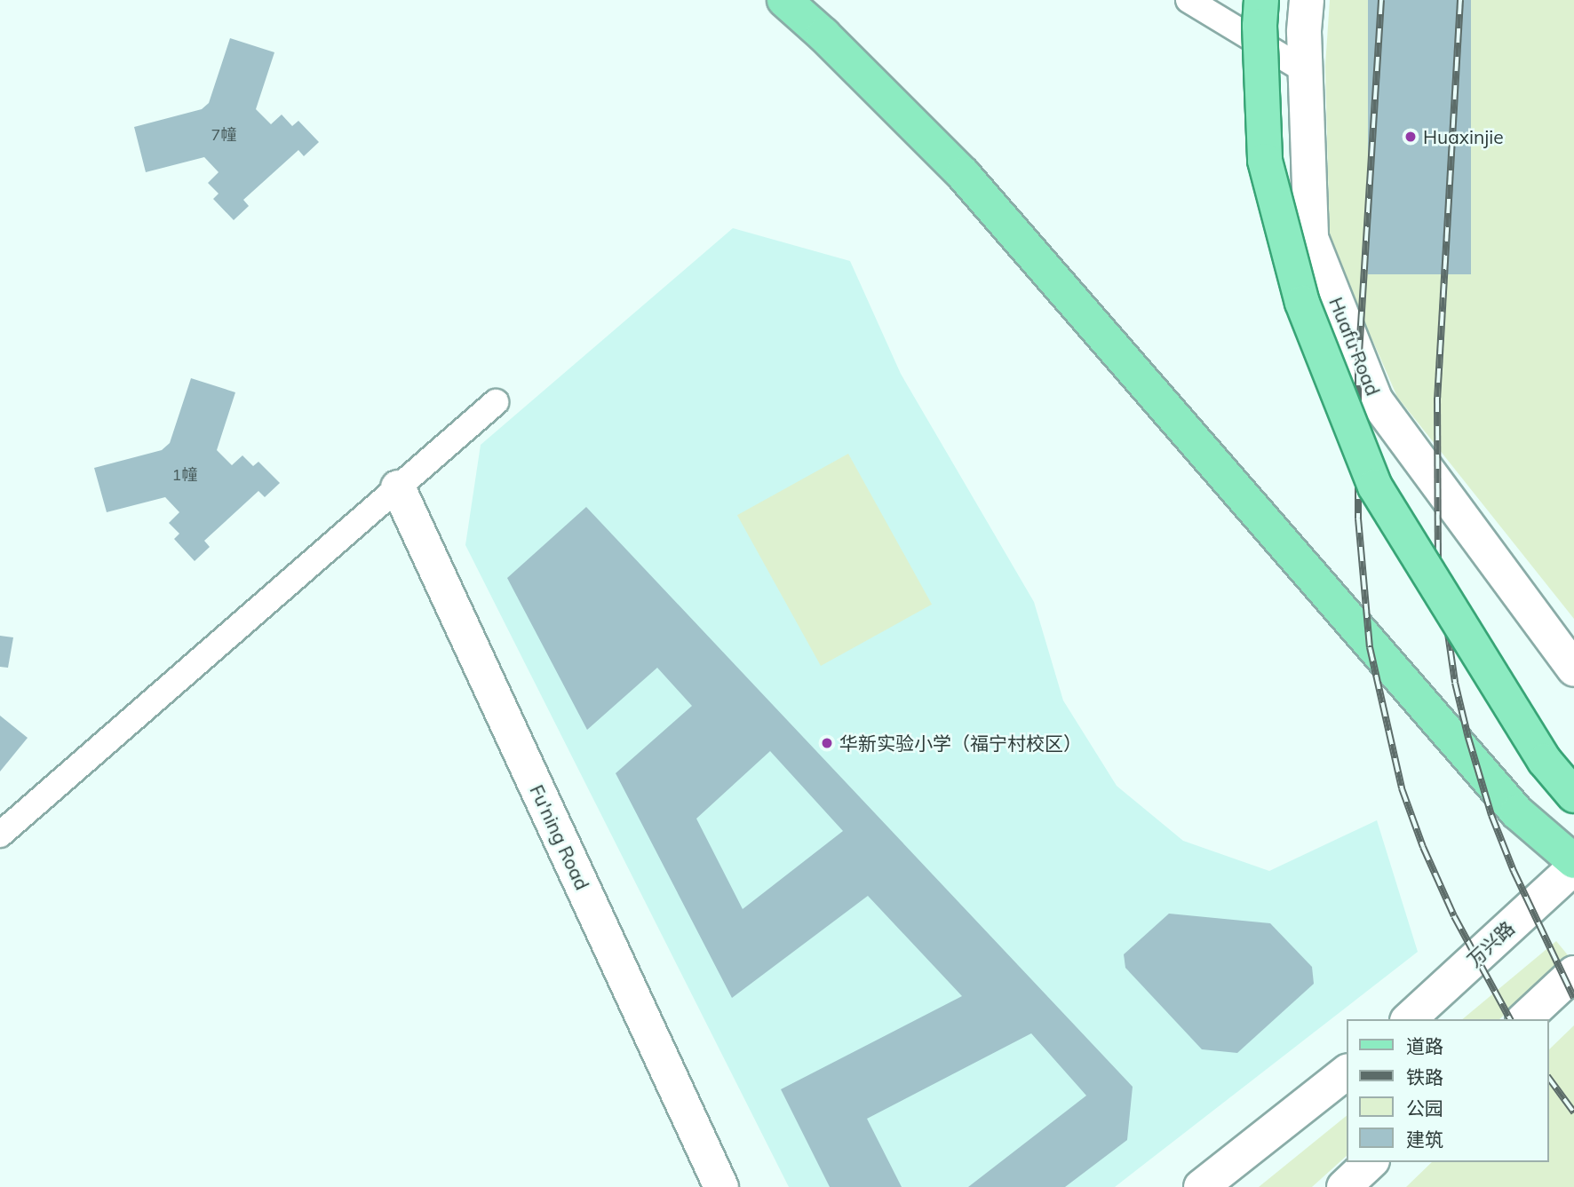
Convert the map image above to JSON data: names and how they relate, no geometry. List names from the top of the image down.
{
  "streets": {
    "street": ["Huafu Road", "Fu'ning Road", "万兴路"]
  },
  "places": ["Huaxinjie", "华新实验小学（福宁村校区）"],
  "house_numbers": ["7幢", "1幢"],
  "legend": [
    "道路",
    "铁路",
    "公园",
    "建筑"
  ]
}
